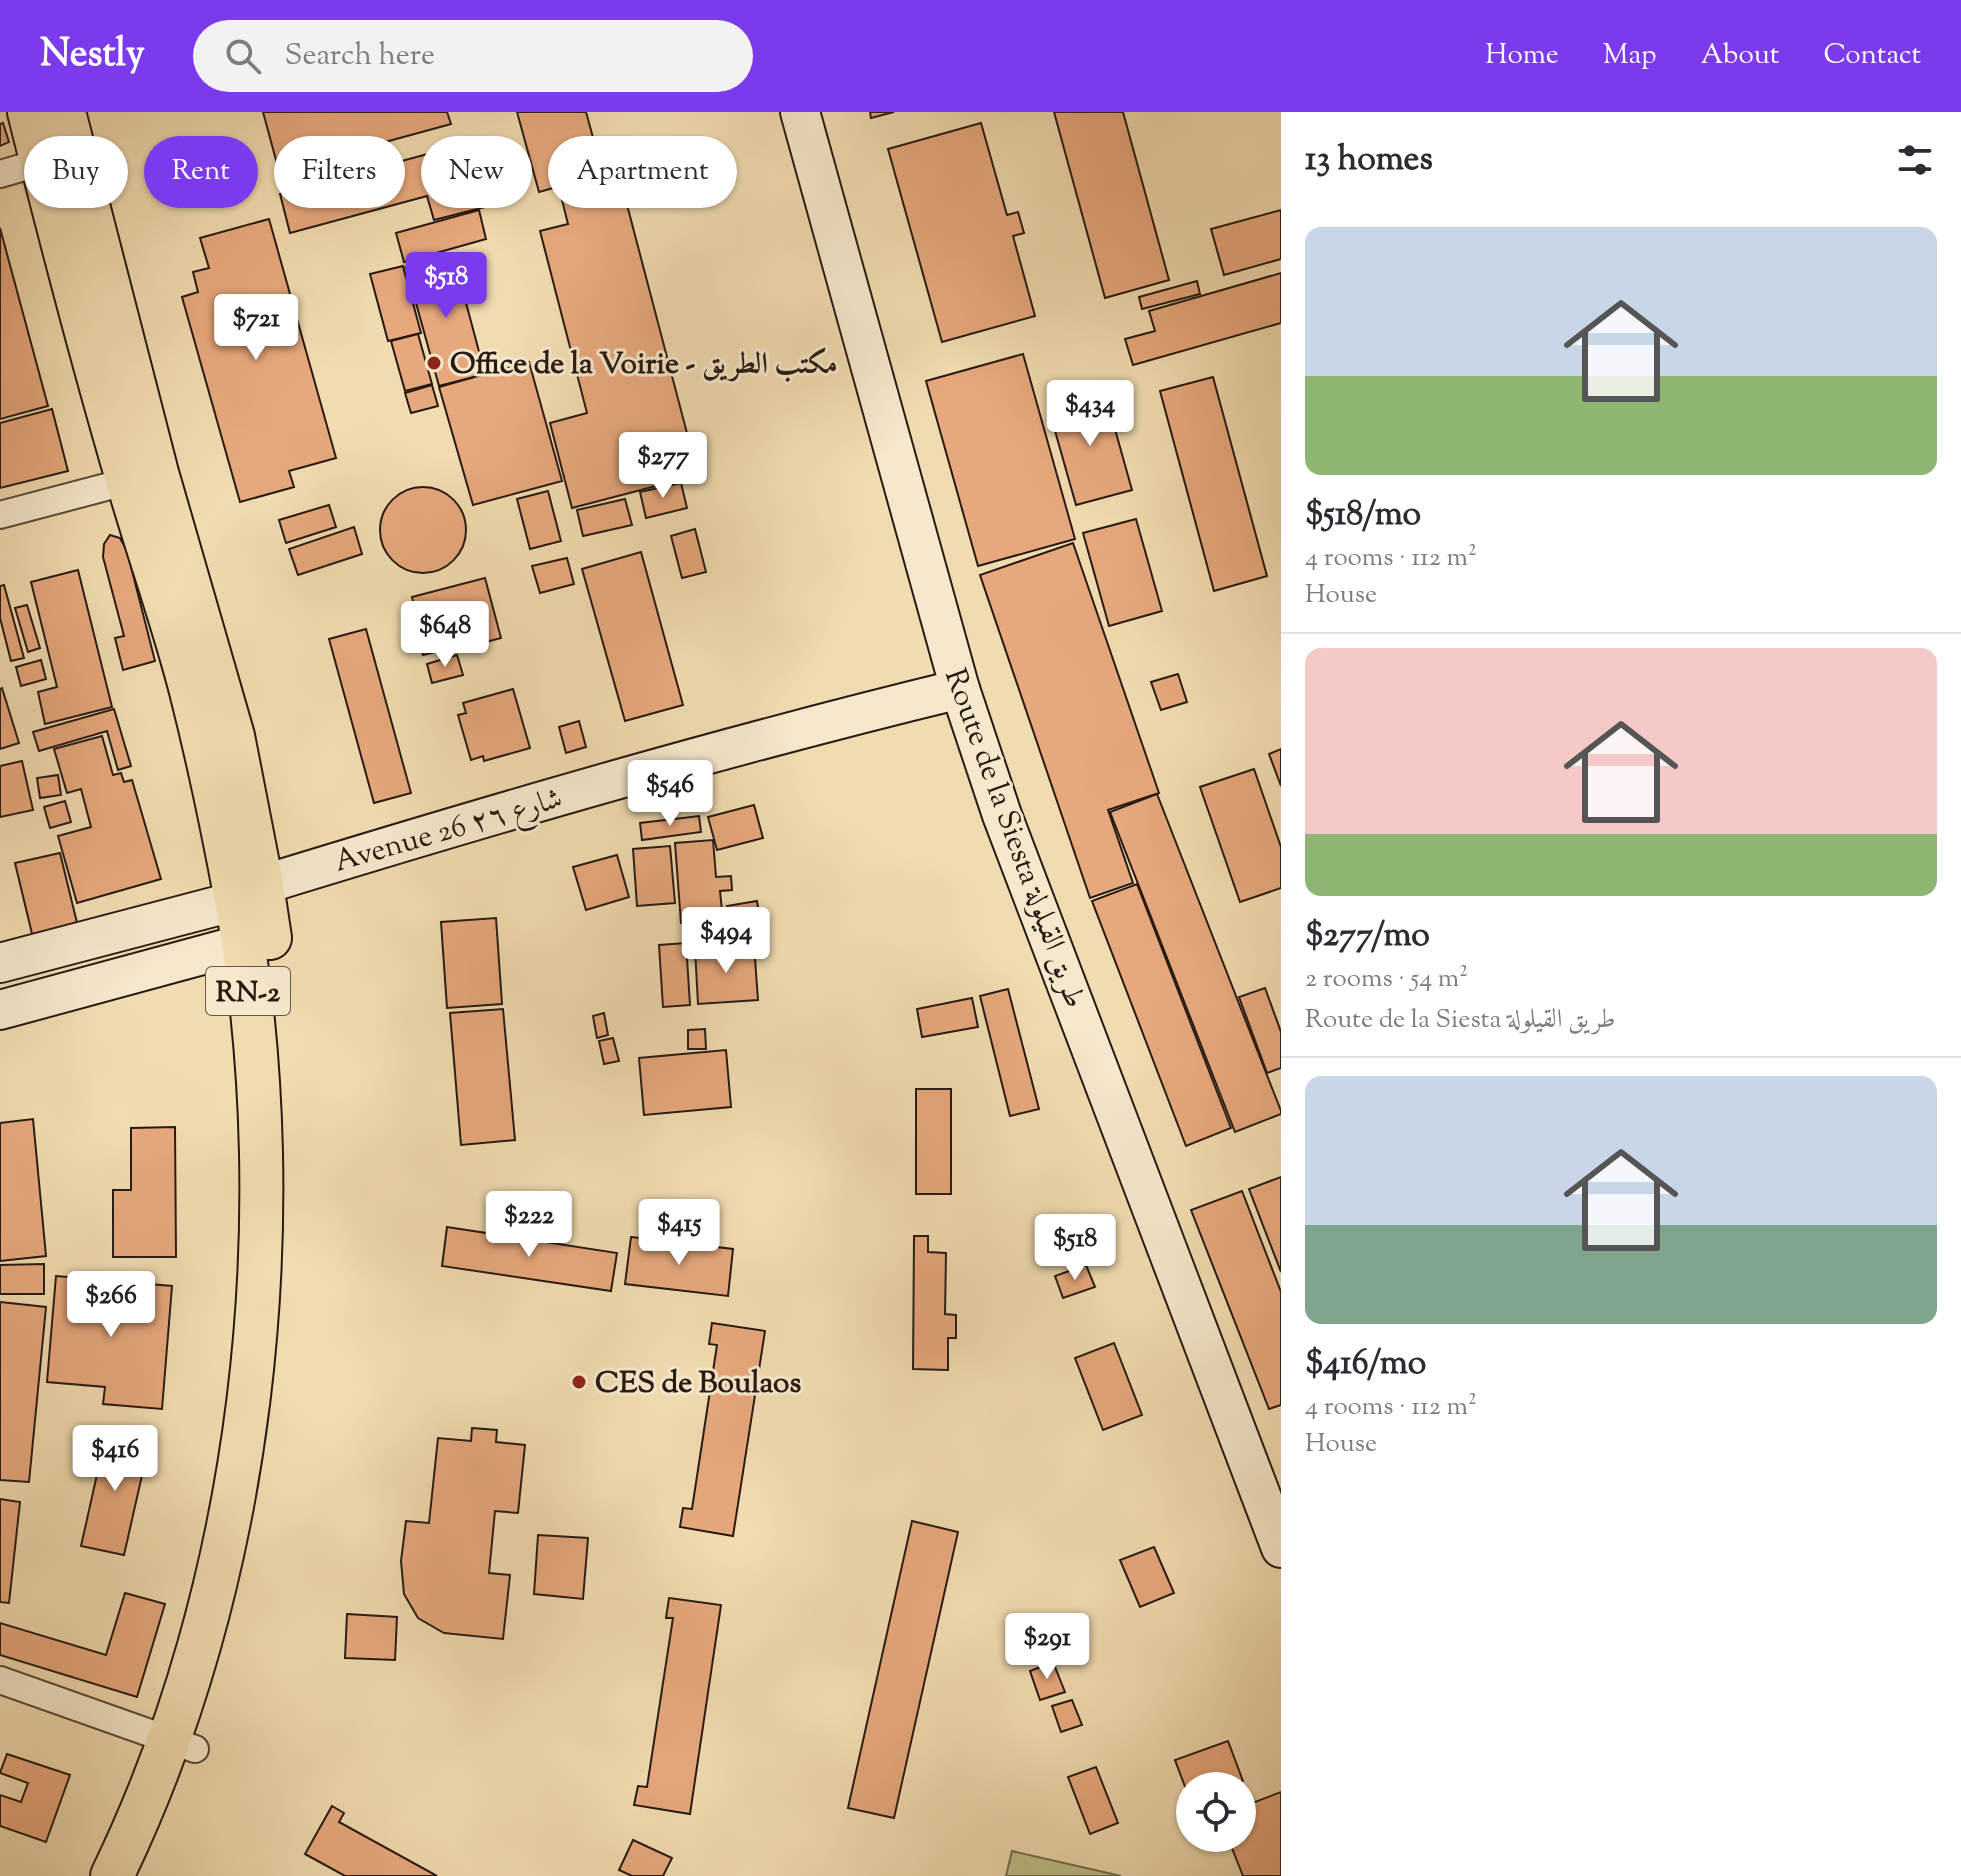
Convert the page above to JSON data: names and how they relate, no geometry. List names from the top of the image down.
{
  "streets": {
    "main road": ["Avenue 26 شارع ٢٦", "Route de la Siesta طريق القيلولة", "RN-2"]
  },
  "crossings": [
    ["Avenue 26 شارع ٢٦", "Route de la Siesta طريق القيلولة"],
    ["Avenue 26 شارع ٢٦", "RN-2"]
  ],
  "places": ["Office de la Voirie - مكتب الطريق", "CES de Boulaos"],
  "page": {
    "header": "Nestly",
    "search": "Search here",
    "nav": [
      "Home",
      "Map",
      "About",
      "Contact"
    ],
    "heading": "13 homes",
    "chip": [
      "Buy",
      "Rent",
      "Filters",
      "New",
      "Apartment"
    ],
    "list": [
      {
        "name": "$518/mo",
        "note": "4 rooms · 112 m² · House"
      },
      {
        "name": "$277/mo",
        "note": "2 rooms · 54 m² · Route de la Siesta طريق القيلولة"
      },
      {
        "name": "$416/mo",
        "note": "4 rooms · 112 m² · House"
      }
    ],
    "price": [
      "$518",
      "$721",
      "$434",
      "$277",
      "$648",
      "$546",
      "$494",
      "$222",
      "$415",
      "$518",
      "$266",
      "$416",
      "$291"
    ]
  }
}
